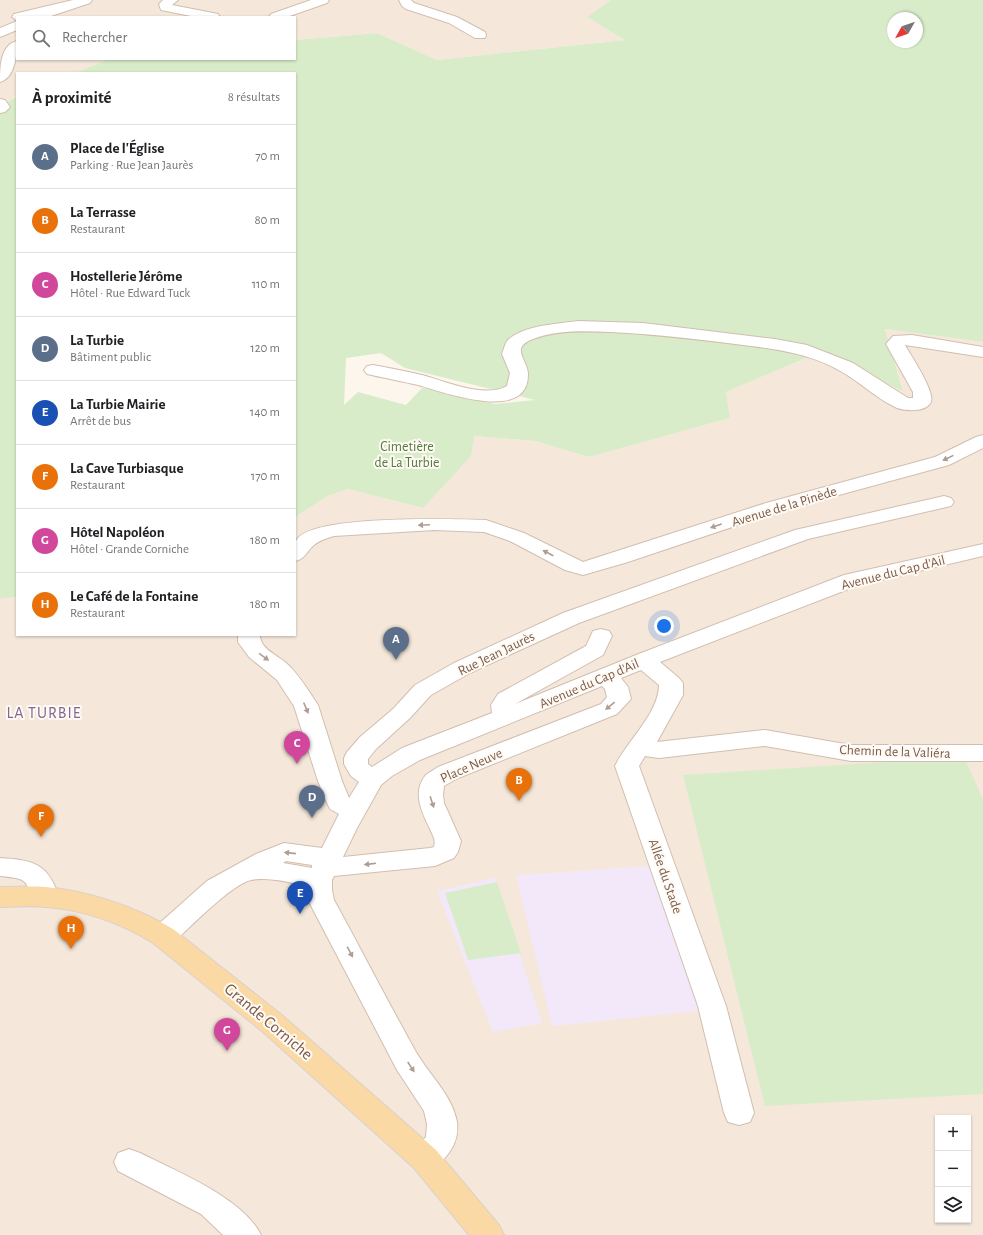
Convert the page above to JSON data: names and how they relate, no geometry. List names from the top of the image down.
{
  "streets": {
    "main road": ["Grande Corniche"],
    "street": [
      "Avenue de la Pinède",
      "Avenue du Cap d'Ail",
      "Rue Jean Jaurès",
      "Chemin de la Valiéra",
      "Place Neuve",
      "Allée du Stade"
    ]
  },
  "crossings": [
    ["Avenue du Cap d'Ail", "Rue Jean Jaurès"],
    ["Avenue du Cap d'Ail", "Place Neuve"],
    ["Avenue du Cap d'Ail", "Allée du Stade"],
    ["Chemin de la Valiéra", "Allée du Stade"]
  ],
  "one_way": ["Avenue de la Pinède"],
  "districts": ["LA TURBIE"],
  "parks": ["Cimetière de La Turbie"],
  "north": "bottom left",
  "page": {
    "search": "Rechercher",
    "heading": ["À proximité", "8 résultats"],
    "list": [
      {
        "mark": "A",
        "name": "Place de l'Église",
        "note": "Parking · Rue Jean Jaurès",
        "value": "70 m"
      },
      {
        "mark": "B",
        "name": "La Terrasse",
        "note": "Restaurant",
        "value": "80 m"
      },
      {
        "mark": "C",
        "name": "Hostellerie Jérôme",
        "note": "Hôtel · Rue Edward Tuck",
        "value": "110 m"
      },
      {
        "mark": "D",
        "name": "La Turbie",
        "note": "Bâtiment public",
        "value": "120 m"
      },
      {
        "mark": "E",
        "name": "La Turbie Mairie",
        "note": "Arrêt de bus",
        "value": "140 m"
      },
      {
        "mark": "F",
        "name": "La Cave Turbiasque",
        "note": "Restaurant",
        "value": "170 m"
      },
      {
        "mark": "G",
        "name": "Hôtel Napoléon",
        "note": "Hôtel · Grande Corniche",
        "value": "180 m"
      },
      {
        "mark": "H",
        "name": "Le Café de la Fontaine",
        "note": "Restaurant",
        "value": "180 m"
      }
    ],
    "pins": [
      "A",
      "C",
      "B",
      "D",
      "F",
      "E",
      "H",
      "G"
    ],
    "map_buttons": ["+", "−"]
  }
}
